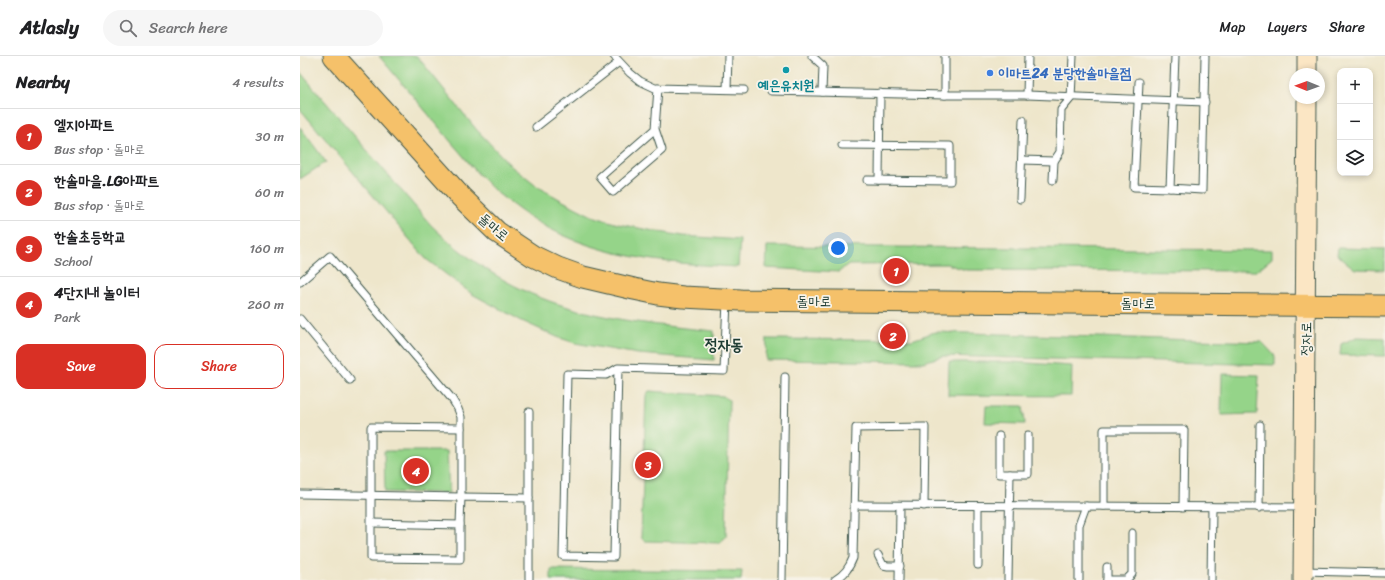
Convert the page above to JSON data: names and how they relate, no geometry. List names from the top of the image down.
{
  "streets": {
    "main road": ["돌마로"],
    "street": ["정자로"]
  },
  "crossings": [
    ["돌마로", "정자로"]
  ],
  "districts": ["정자동"],
  "places": ["예은유치원", "이마트24 분당한솔마을점"],
  "north": "left",
  "page": {
    "header": "Atlasly",
    "search": "Search here",
    "nav": ["Map", "Layers", "Share"],
    "heading": ["Nearby", "4 results"],
    "map_buttons": ["+", "−"],
    "list": [
      {
        "mark": "1",
        "name": "엘지아파트",
        "note": "Bus stop · 돌마로",
        "value": "30 m"
      },
      {
        "mark": "2",
        "name": "한솔마을.LG아파트",
        "note": "Bus stop · 돌마로",
        "value": "60 m"
      },
      {
        "mark": "3",
        "name": "한솔초등학교",
        "note": "School",
        "value": "160 m"
      },
      {
        "mark": "4",
        "name": "4단지내 놀이터",
        "note": "Park",
        "value": "260 m"
      }
    ],
    "pins": [
      "1",
      "2",
      "3",
      "4"
    ],
    "buttons": ["Save", "Share"]
  }
}
